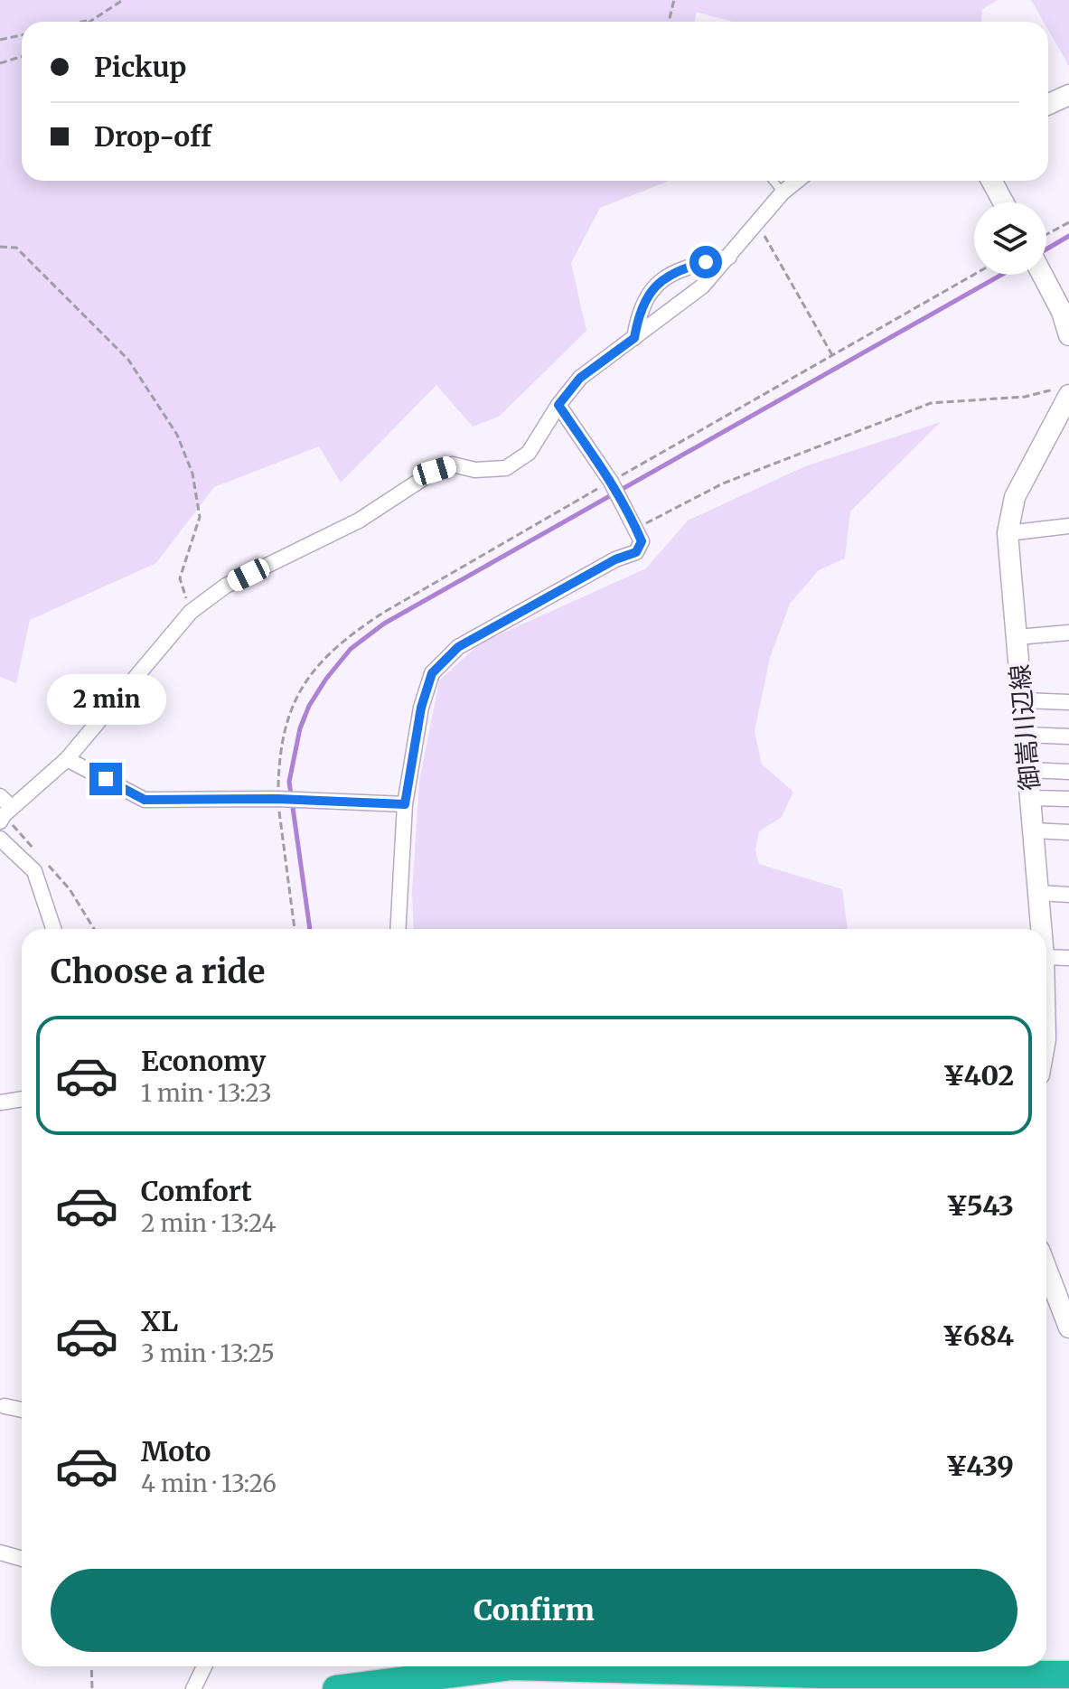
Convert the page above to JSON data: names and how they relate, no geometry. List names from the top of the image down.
{
  "streets": {
    "main road": ["御嵩川辺線"]
  },
  "page": {
    "banner": ["Pickup", "Drop-off"],
    "bubble": "2 min",
    "heading": "Choose a ride",
    "list": [
      {
        "name": "Economy",
        "note": "1 min · 13:23",
        "value": "¥402"
      },
      {
        "name": "Comfort",
        "note": "2 min · 13:24",
        "value": "¥543"
      },
      {
        "name": "XL",
        "note": "3 min · 13:25",
        "value": "¥684"
      },
      {
        "name": "Moto",
        "note": "4 min · 13:26",
        "value": "¥439"
      }
    ],
    "buttons": "Confirm"
  }
}
